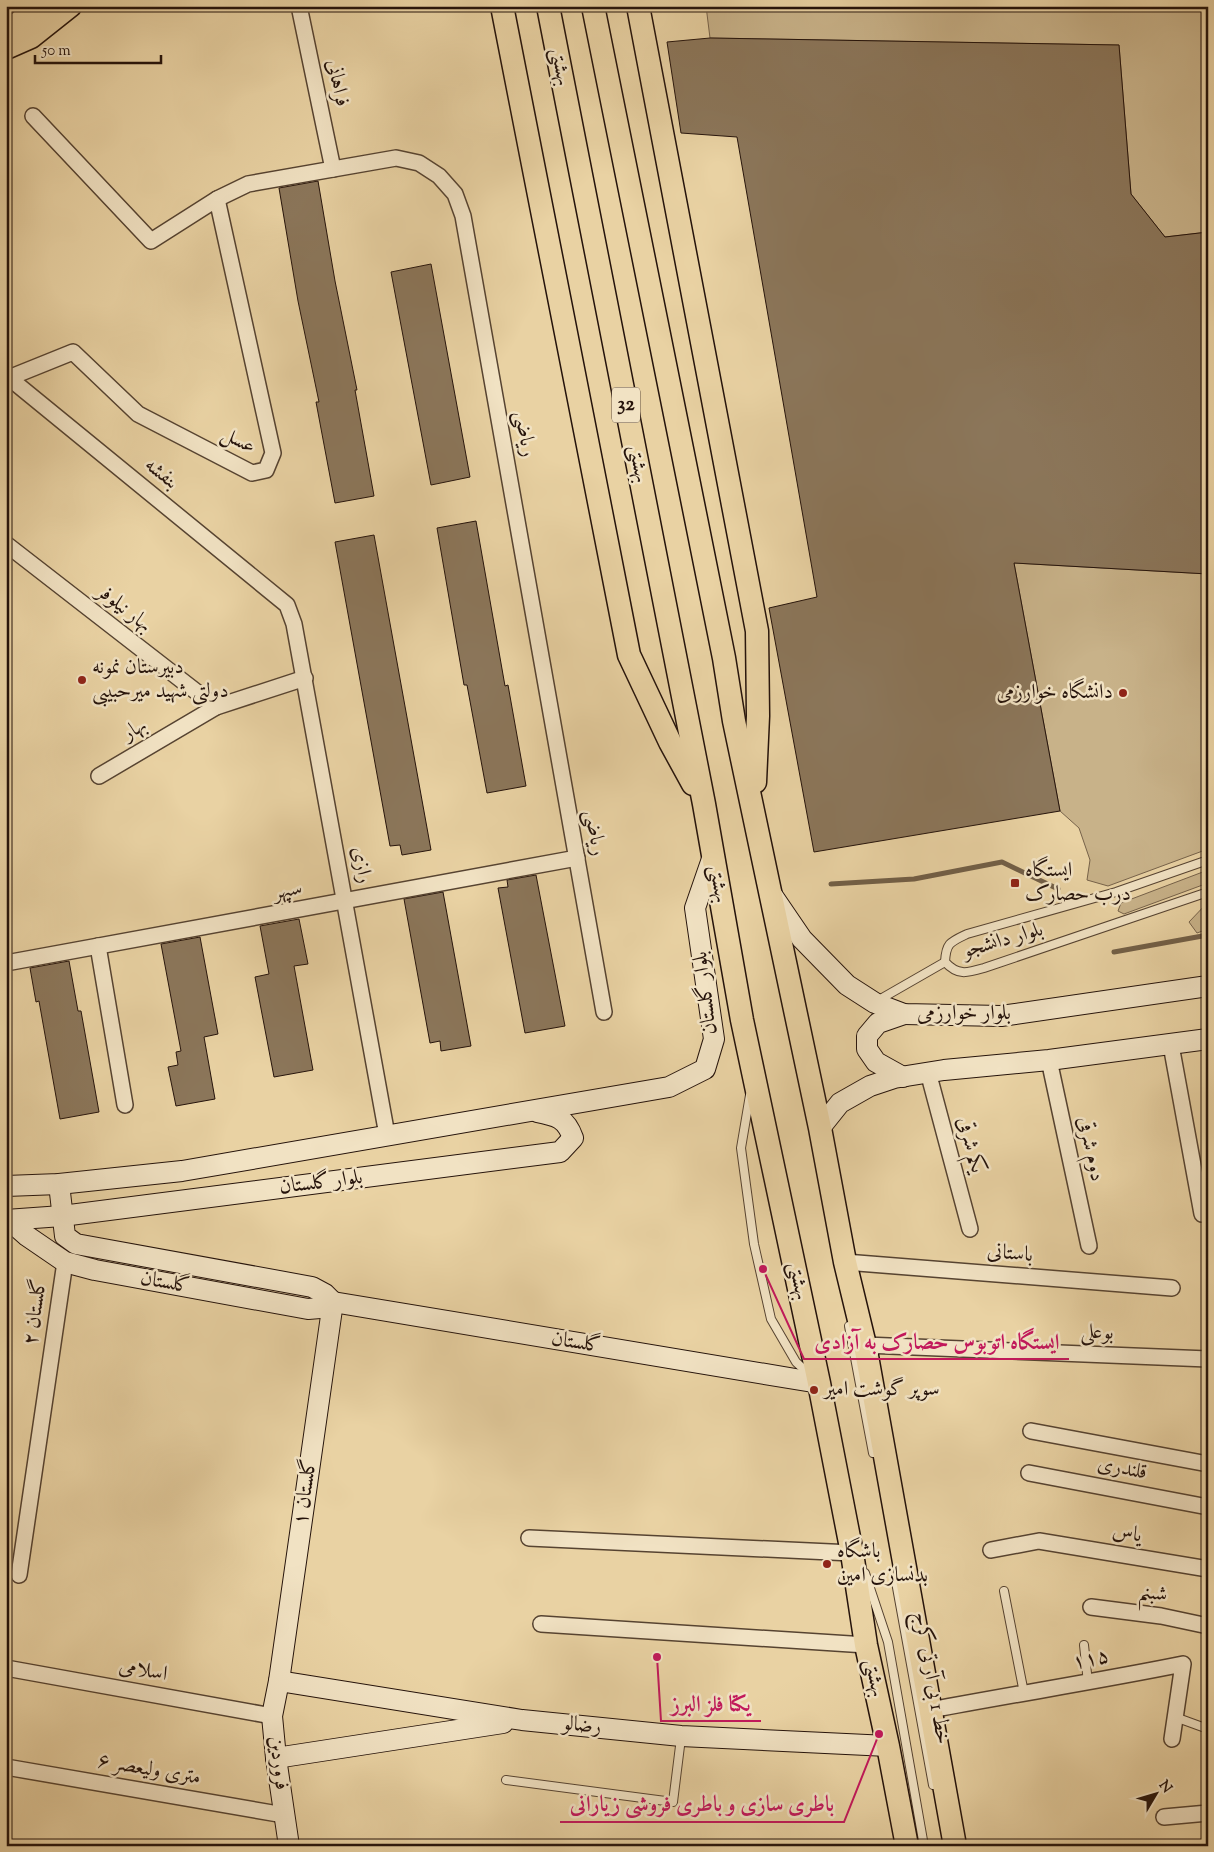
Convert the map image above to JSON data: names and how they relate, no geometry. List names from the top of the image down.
{
  "streets": {
    "main road": ["بهشتى", "32", "بهشتی"],
    "street": [
      "فراهانی",
      "ریاضی",
      "عسل",
      "بنفشه",
      "بهار نیلوفر",
      "بهار",
      "رازی",
      "سپهر",
      "بلوار گلستان",
      "بلوار خوارزمی",
      "یکم شرقی",
      "دوم شرقی",
      "باستانی",
      "گلستان",
      "گلستان ۲",
      "بوعلی",
      "قلندری",
      "گلستان ۱",
      "یاس",
      "شبنم",
      "۱۱۵",
      "اسلامی",
      "رضالو",
      "فروردین",
      "۶ متری ولیعصر"
    ],
    "lane": ["بلوار دانشجو", "خط 1 بی آر تی کرج"]
  },
  "crossings": [
    ["بهشتى", "32"],
    ["بهشتى", "بهشتی"],
    ["فراهانی", "ریاضی"],
    ["32", "بلوار خوارزمی"],
    ["32", "باستانی"],
    ["32", "بوعلی"],
    ["32", "۱۱۵"],
    ["ریاضی", "عسل"],
    ["ریاضی", "سپهر"],
    ["عسل", "بنفشه"],
    ["بنفشه", "رازی"],
    ["بهار نیلوفر", "بهار"],
    ["بهار", "رازی"],
    ["رازی", "سپهر"],
    ["رازی", "بلوار گلستان"],
    ["بهشتی", "بلوار گلستان"],
    ["بهشتی", "گلستان"],
    ["بهشتی", "خط 1 بی آر تی کرج"],
    ["بهشتی", "رضالو"],
    ["بلوار گلستان", "گلستان"],
    ["گلستان", "گلستان ۲"],
    ["گلستان", "گلستان ۱"],
    ["گلستان ۱", "رضالو"],
    ["گلستان ۱", "فروردین"],
    ["اسلامی", "فروردین"],
    ["رضالو", "فروردین"],
    ["فروردین", "۶ متری ولیعصر"]
  ],
  "places": {
    "other": [
      "دبیرستان نمونه دولتی شهید میرحبیبی",
      "دانشگاه خوارزمی",
      "ایستگاه اتوبوس حصارک به آزادی",
      "سوپر گوشت امیر",
      "باشگاه بدنسازی امین",
      "یکتا فلز البرز",
      "باطری سازی و باطری فروشی زیارانی"
    ],
    "transit": ["ایستگاه درب حصارک"]
  },
  "scale_bar": "50 m",
  "north": "top right"
}
